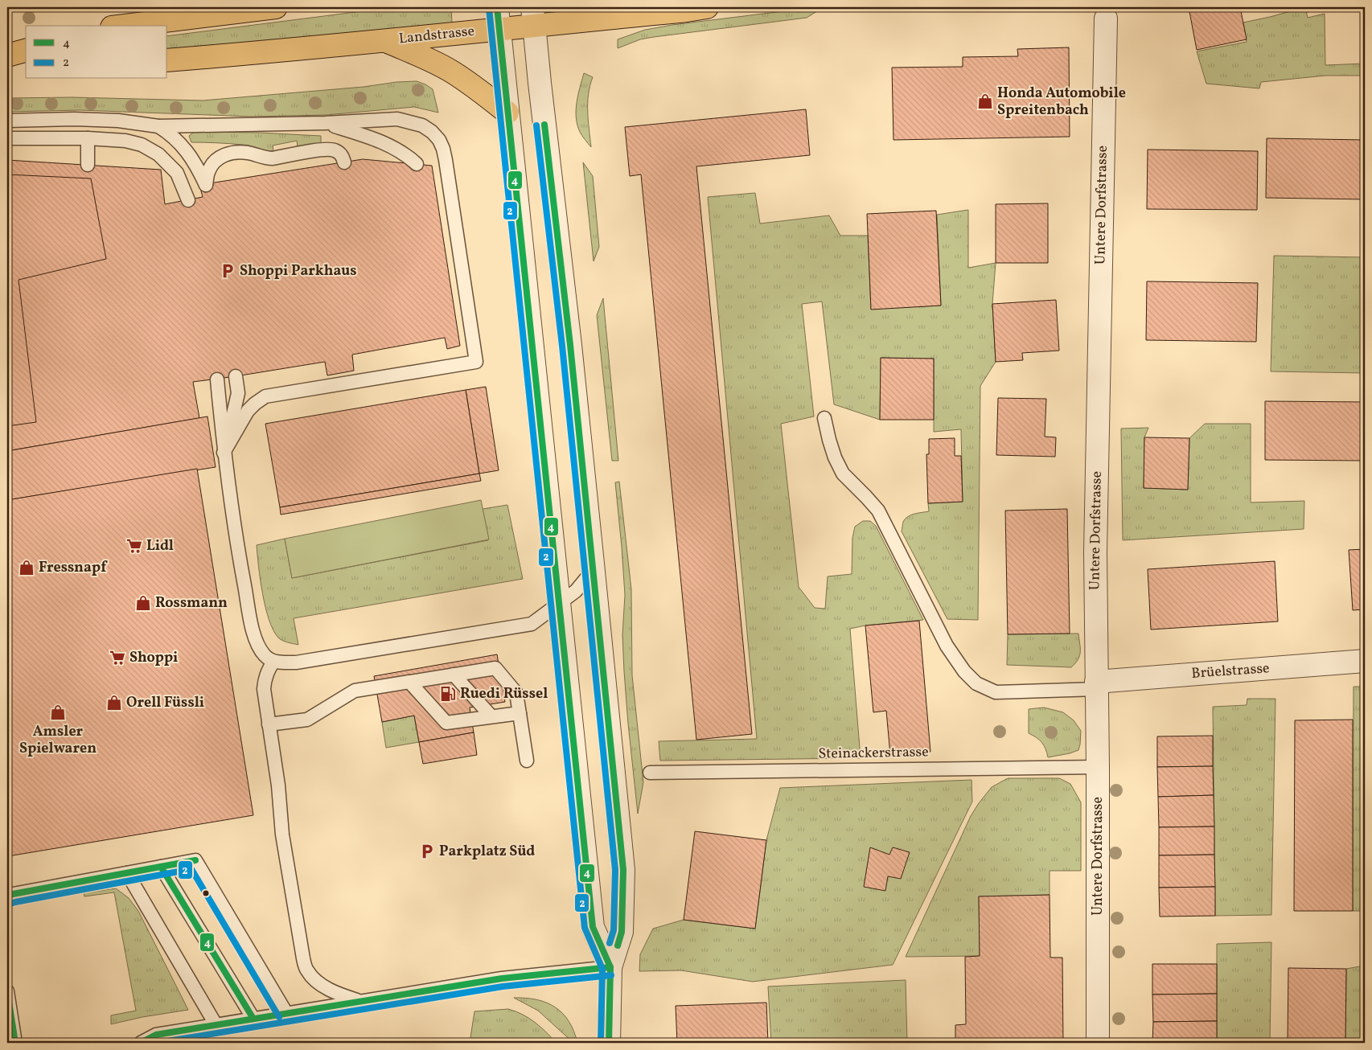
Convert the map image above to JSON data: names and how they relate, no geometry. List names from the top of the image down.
{
  "streets": {
    "main road": ["Landstrasse"],
    "street": ["Untere Dorfstrasse", "Brüelstrasse"],
    "lane": ["Steinackerstrasse"]
  },
  "crossings": [
    ["Untere Dorfstrasse", "Brüelstrasse"],
    ["Untere Dorfstrasse", "Steinackerstrasse"]
  ],
  "places": {
    "shop": [
      "Honda Automobile Spreitenbach",
      "Fressnapf",
      "Rossmann",
      "Orell Füssli",
      "Amsler Spielwaren"
    ],
    "parking": ["Shoppi Parkhaus", "Parkplatz Süd"],
    "supermarket": ["Lidl", "Shoppi"],
    "fuel station": ["Ruedi Rüssel"]
  },
  "lines": ["transit line 4", "transit line 2"],
  "legend": ["4", "2"]
}
